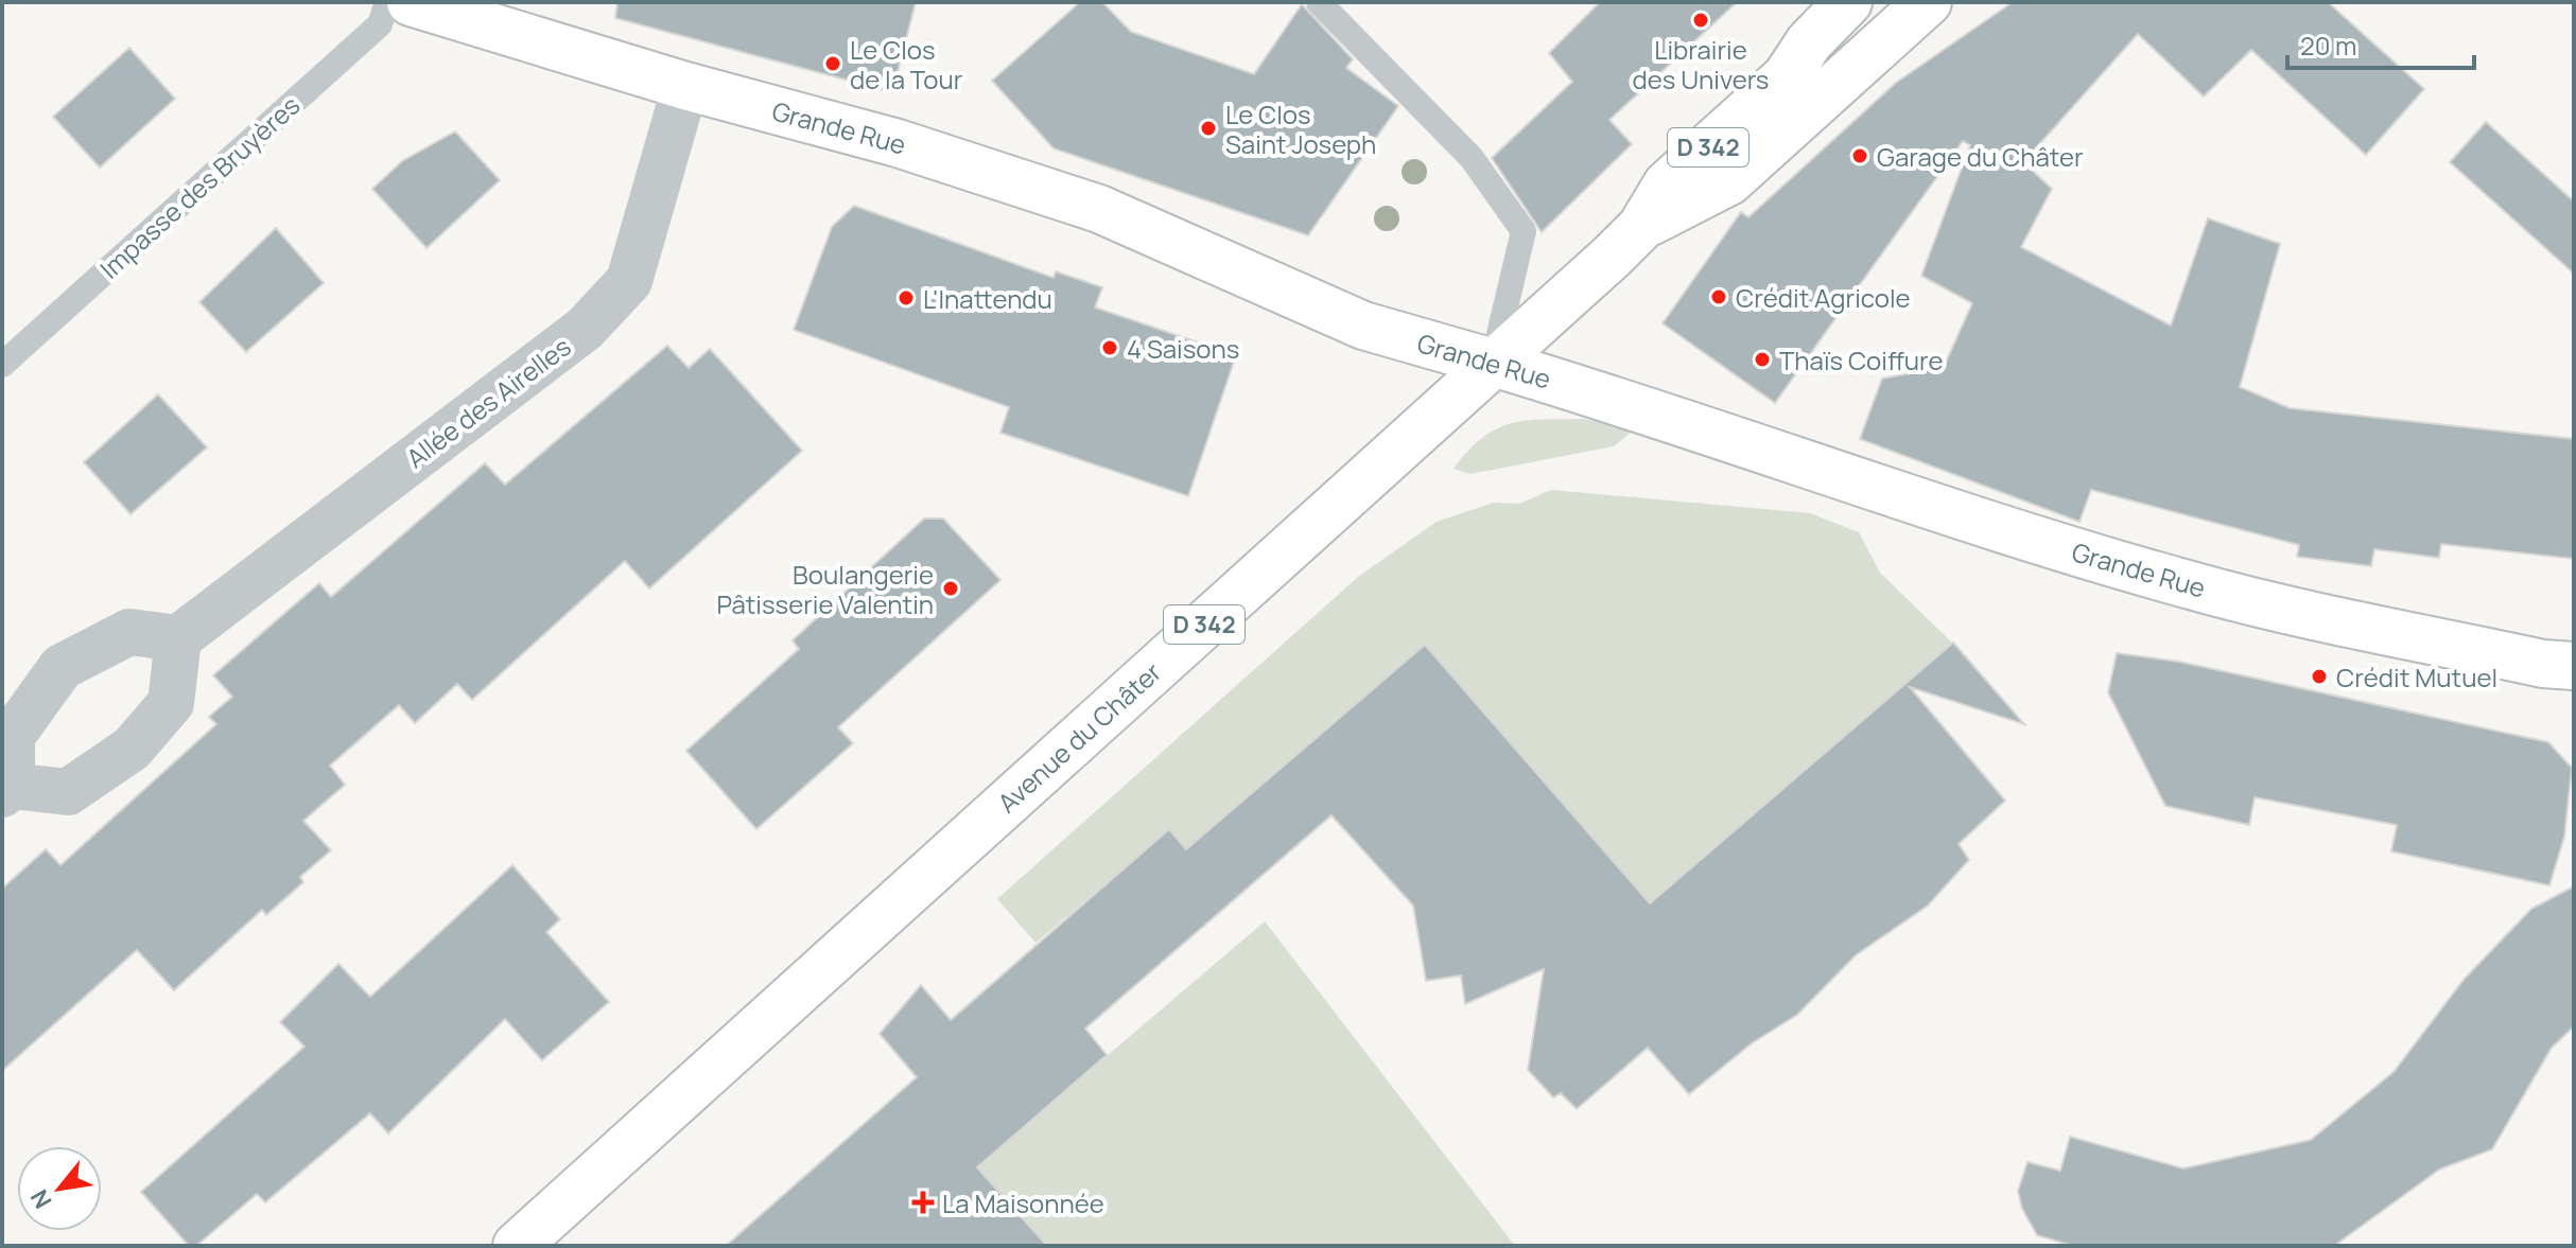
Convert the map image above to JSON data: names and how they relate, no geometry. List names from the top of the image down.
{
  "streets": {
    "main road": ["Grande Rue", "D 342", "Avenue du Châter"],
    "street": ["Allée des Airelles"],
    "lane": ["Impasse des Bruyères"]
  },
  "crossings": [
    ["Grande Rue", "Allée des Airelles"],
    ["Grande Rue", "Avenue du Châter"]
  ],
  "places": {
    "other": [
      "Librairie des Univers",
      "Le Clos de la Tour",
      "Le Clos Saint Joseph",
      "Garage du Châter",
      "Crédit Agricole",
      "L'Inattendu",
      "4 Saisons",
      "Thaïs Coiffure",
      "Boulangerie Pâtisserie Valentin",
      "Crédit Mutuel"
    ],
    "health": ["La Maisonnée"]
  },
  "scale_bar": "20 m",
  "north": "bottom left"
}
